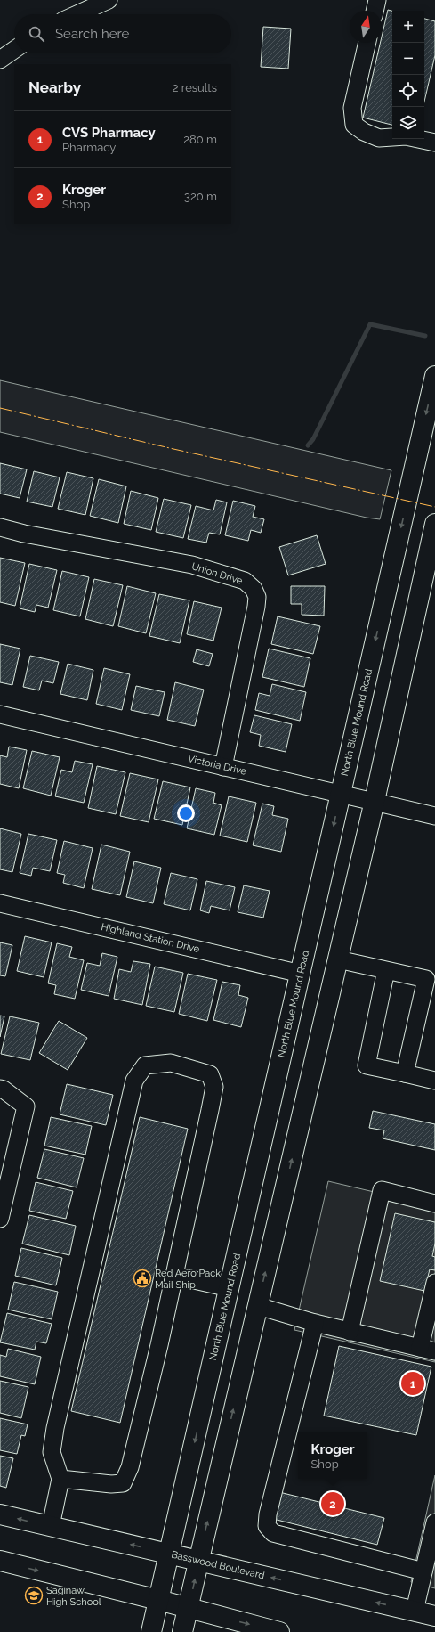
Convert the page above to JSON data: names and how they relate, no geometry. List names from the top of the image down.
{
  "streets": {
    "main road": ["North Blue Mound Road", "Basswood Boulevard"],
    "street": ["Union Drive", "Victoria Drive", "Highland Station Drive"]
  },
  "crossings": [
    ["Union Drive", "Victoria Drive"],
    ["North Blue Mound Road", "Victoria Drive"],
    ["North Blue Mound Road", "Highland Station Drive"],
    ["North Blue Mound Road", "Basswood Boulevard"]
  ],
  "places": {
    "public building": ["Red Aero Pack Mail Ship"],
    "school or university": ["Saginaw High School"]
  },
  "north": "top",
  "page": {
    "map_buttons": ["+", "−"],
    "search": "Search here",
    "heading": ["Nearby", "2 results"],
    "list": [
      {
        "mark": "1",
        "name": "CVS Pharmacy",
        "note": "Pharmacy",
        "value": "280 m"
      },
      {
        "mark": "2",
        "name": "Kroger",
        "note": "Shop",
        "value": "320 m"
      }
    ],
    "pins": ["1", "2"],
    "popup": ["Kroger", "Shop"]
  }
}
